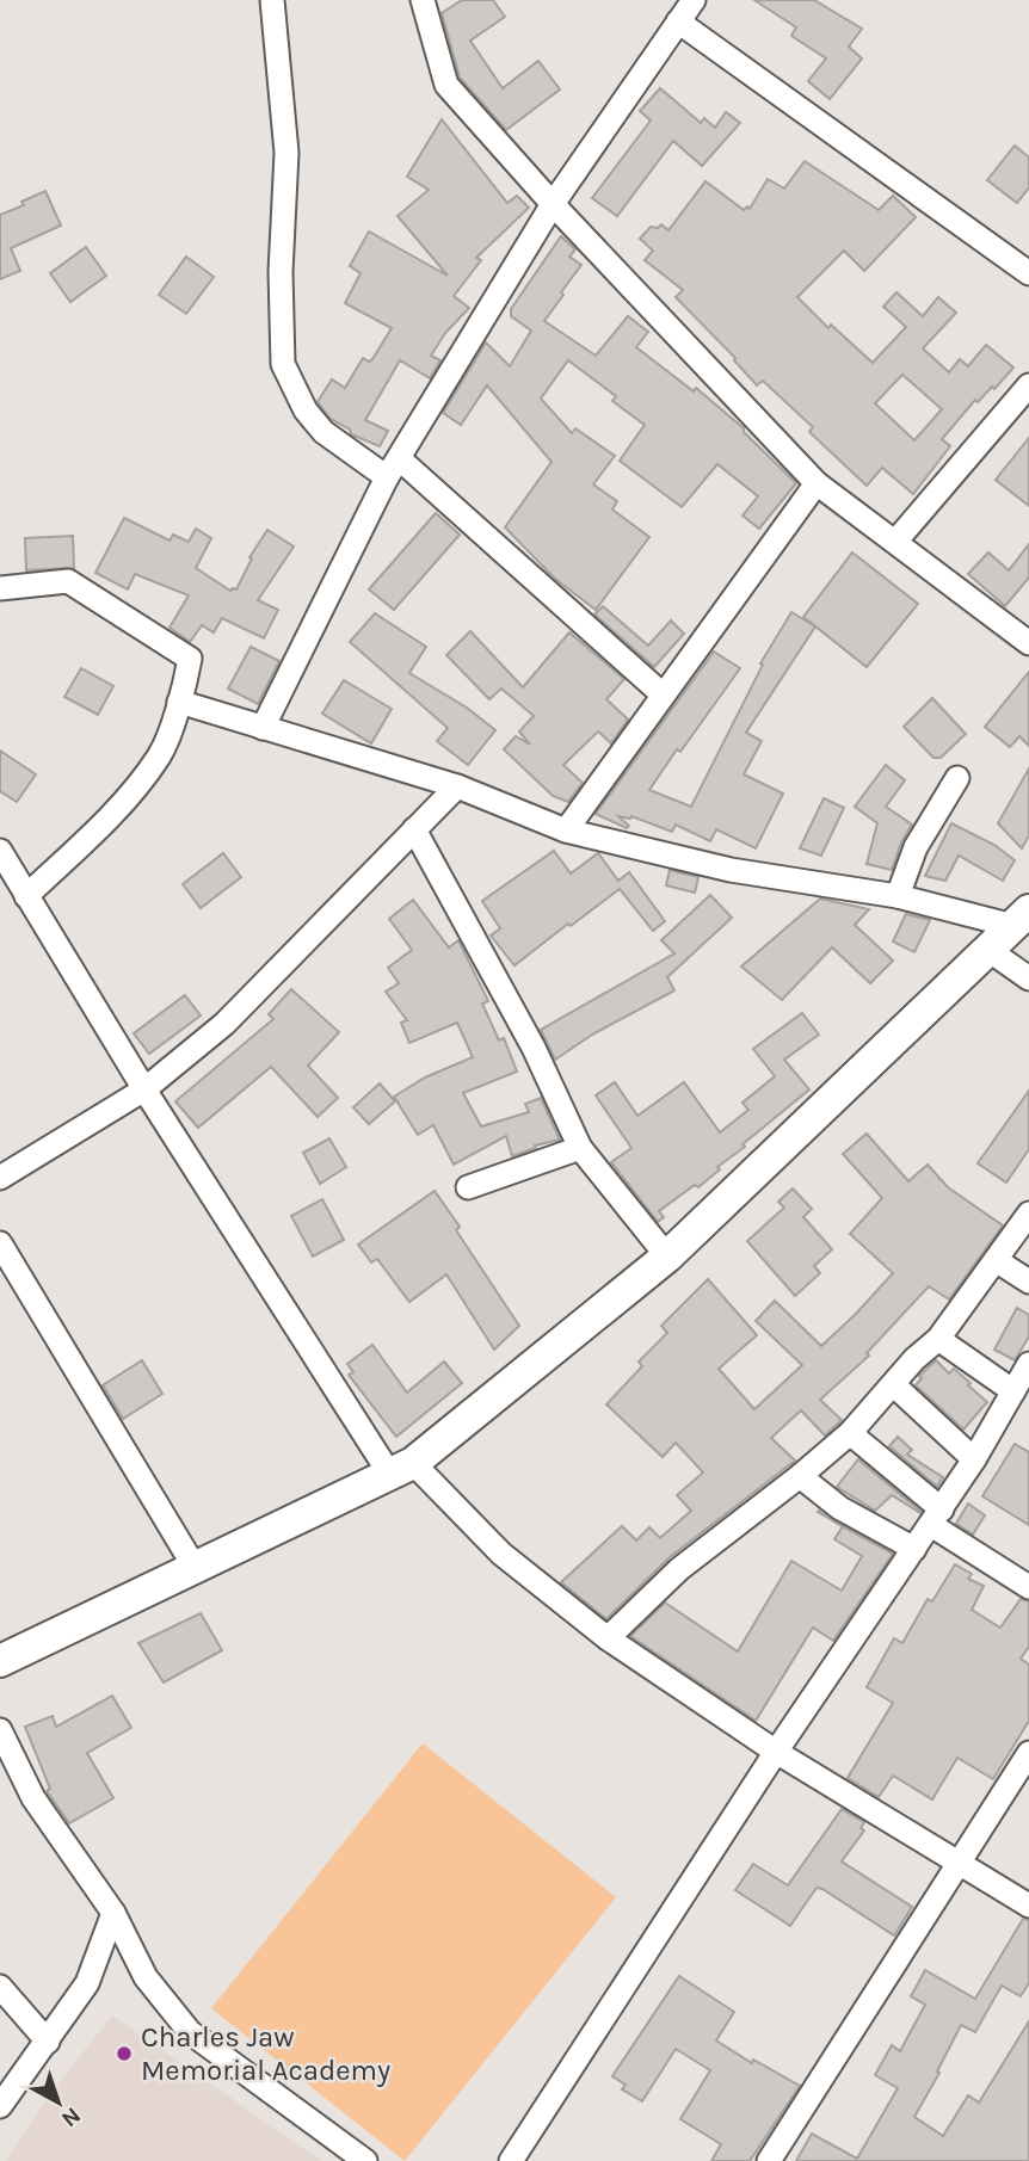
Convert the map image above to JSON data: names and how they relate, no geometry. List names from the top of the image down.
{
  "places": ["Charles Jaw Memorial Academy"],
  "north": "bottom right"
}
